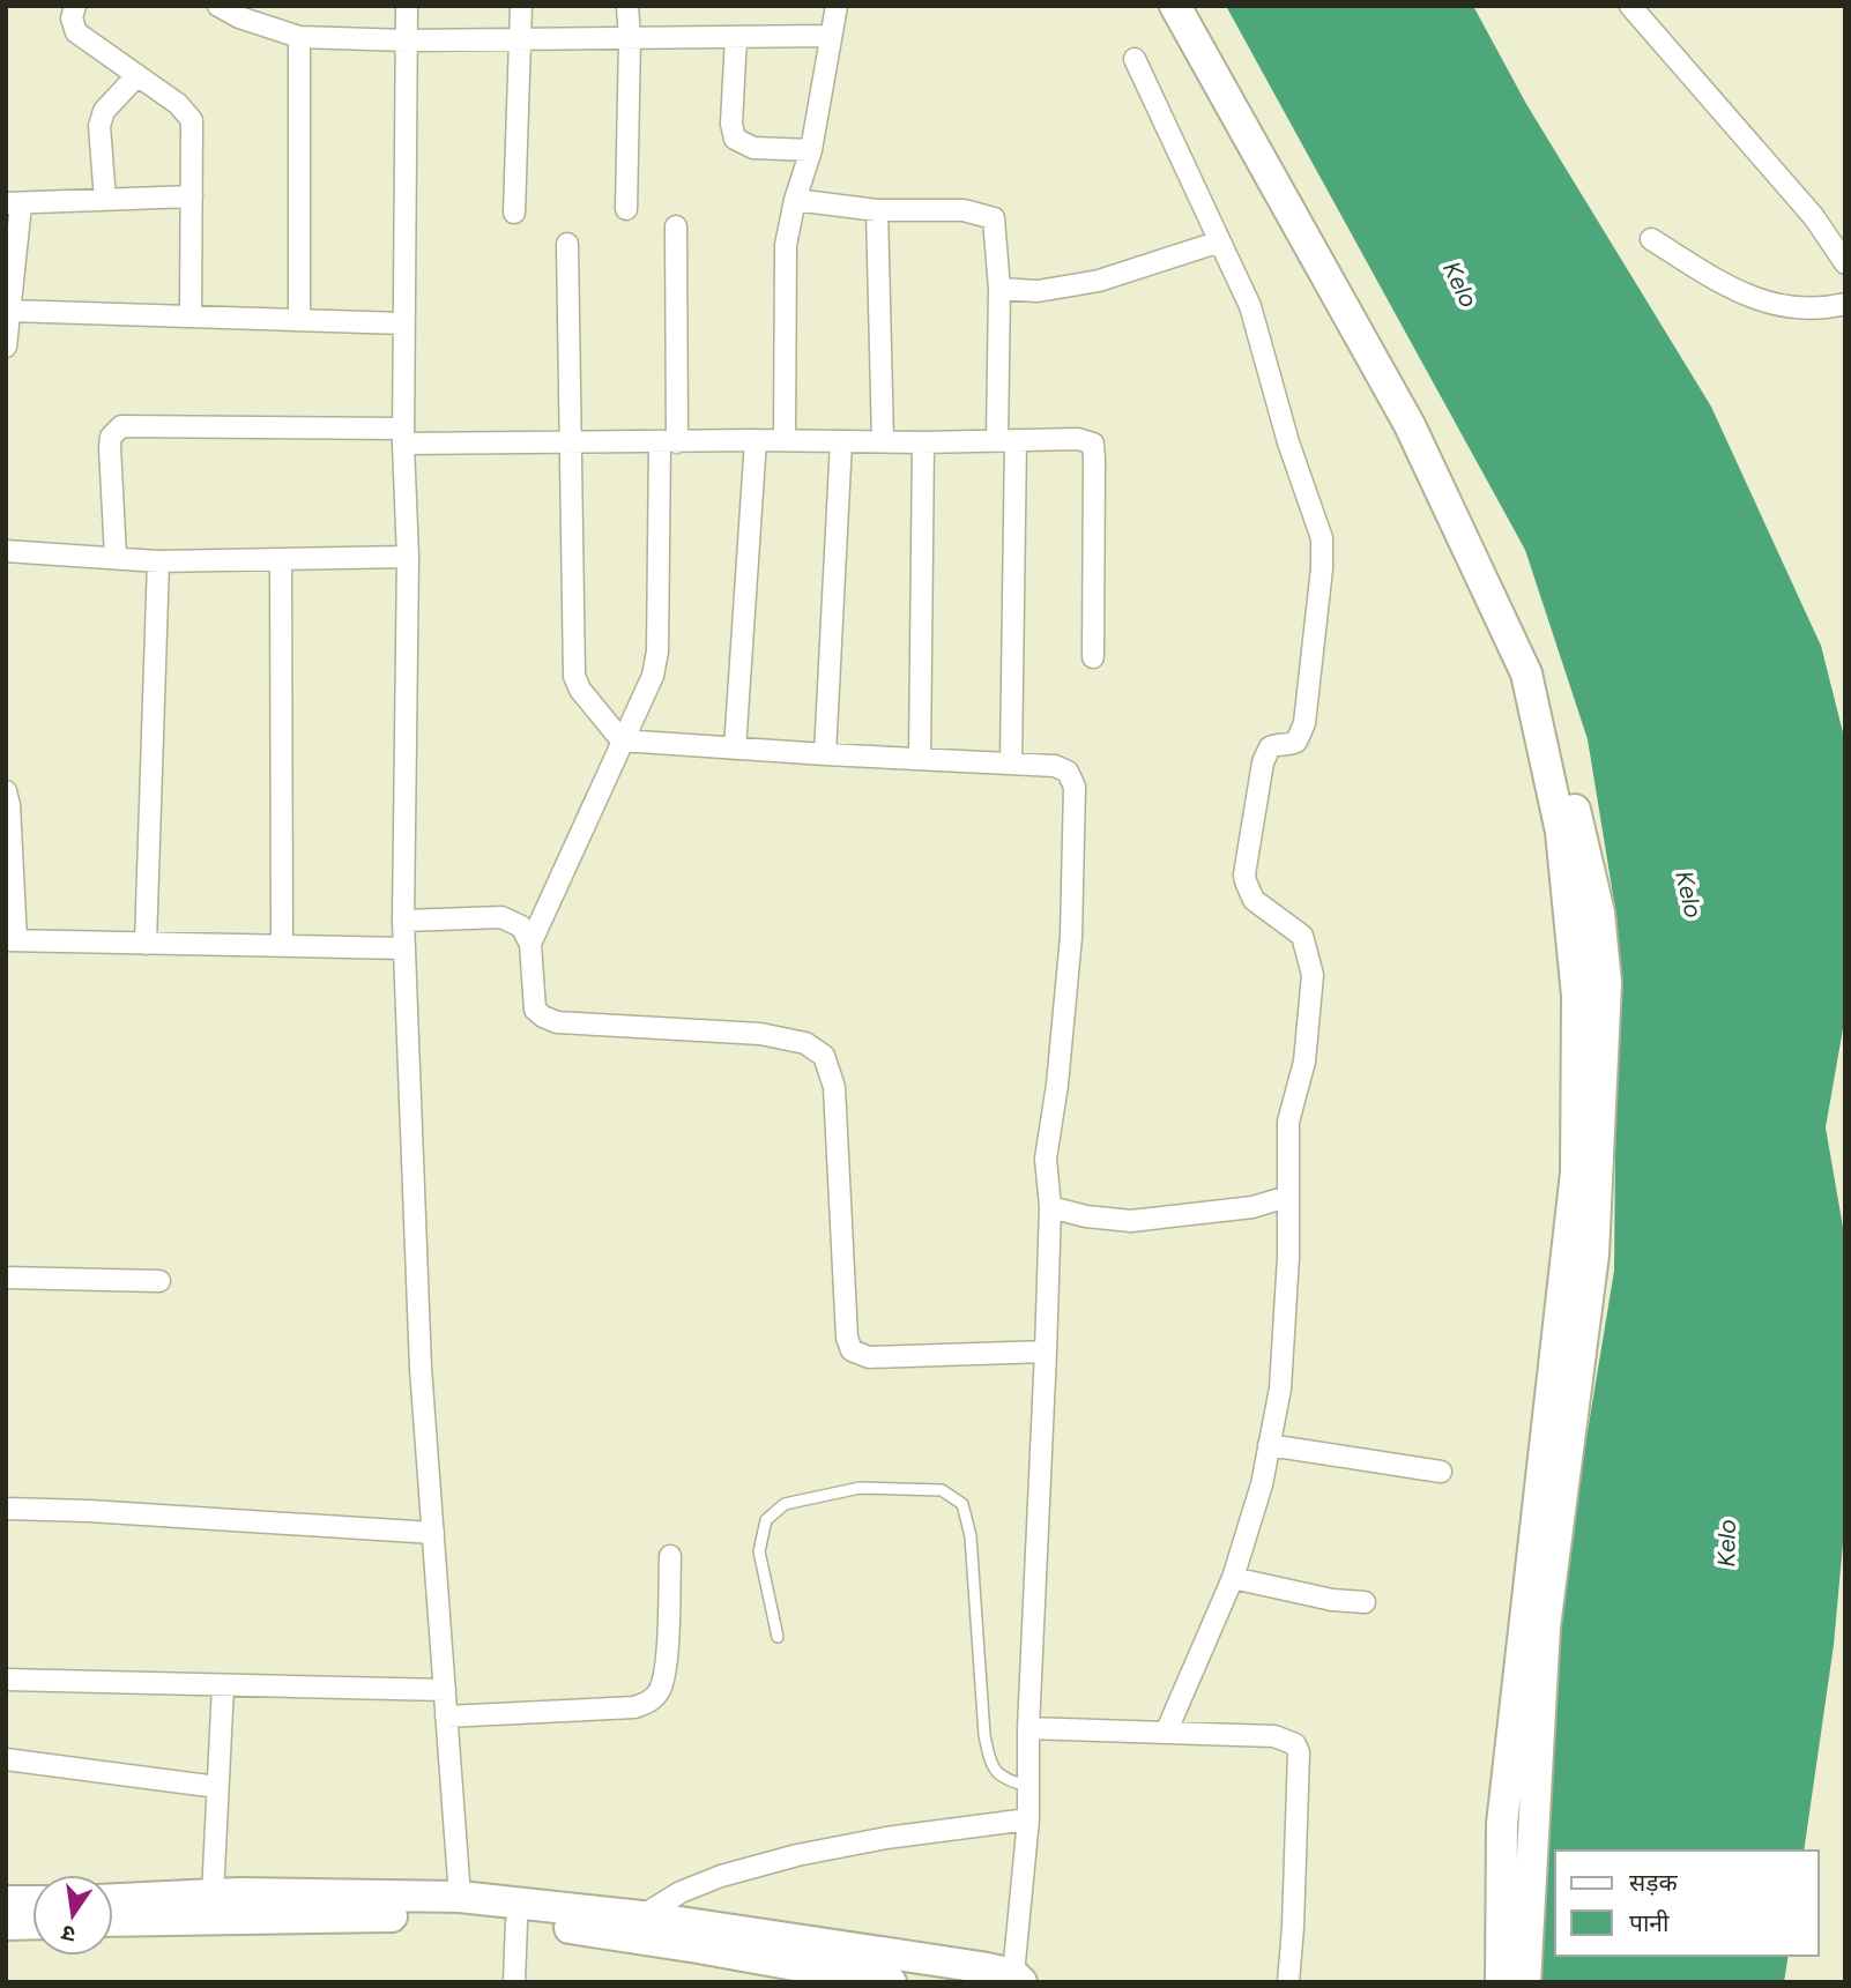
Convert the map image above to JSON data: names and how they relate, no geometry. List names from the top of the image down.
{
  "water": ["Kelo"],
  "legend": ["सड़क", "पानी"],
  "north": "bottom"
}
